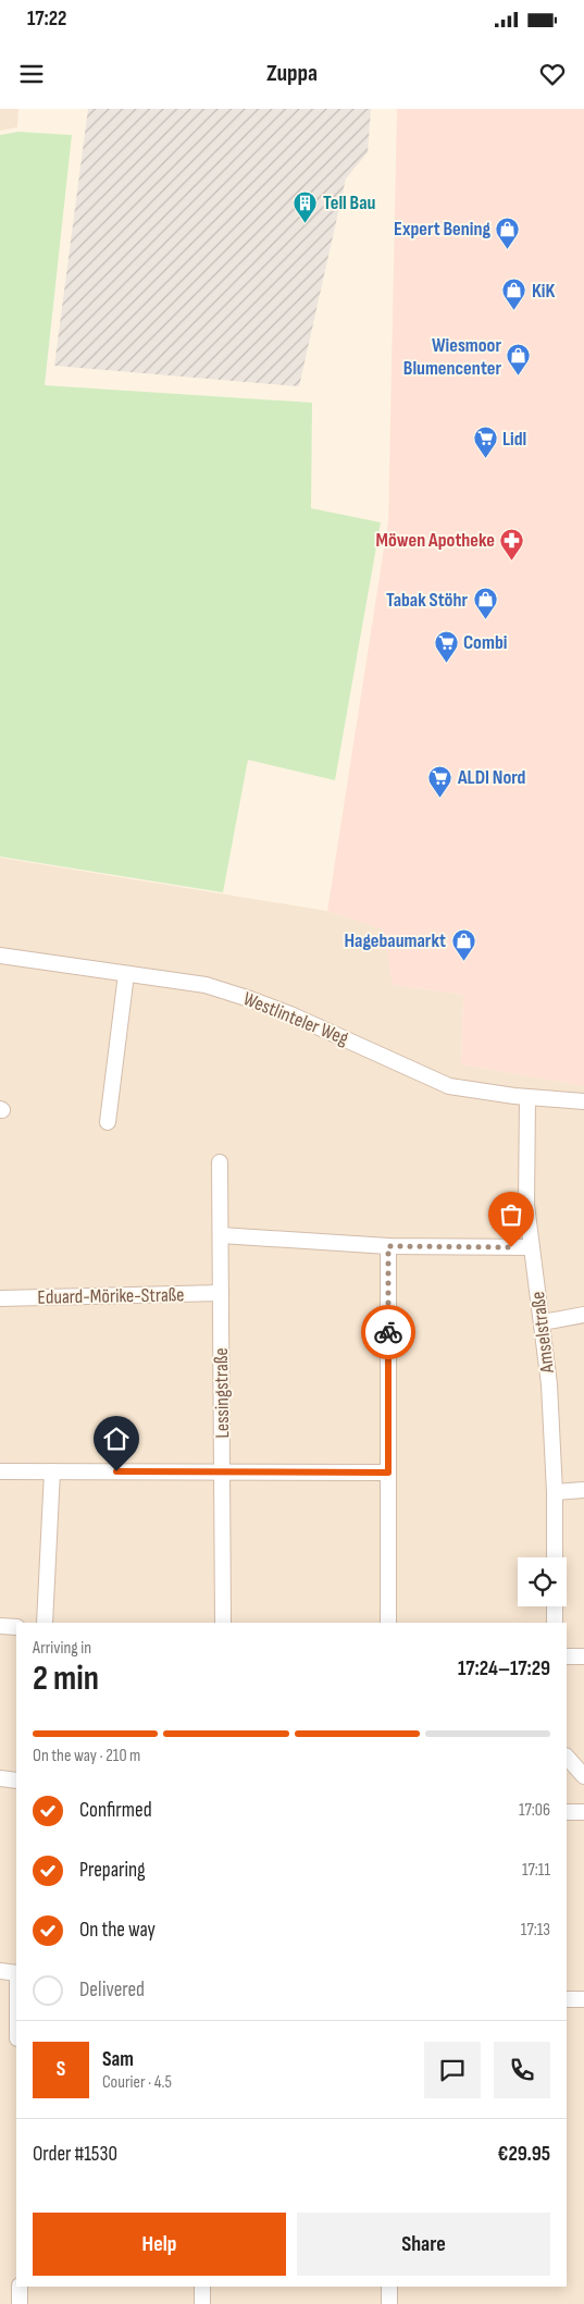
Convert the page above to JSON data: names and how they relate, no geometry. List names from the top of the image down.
{
  "streets": {
    "street": [
      "Westlinteler Weg",
      "Eduard-Mörike-Straße",
      "Amselstraße",
      "Lessingstraße"
    ]
  },
  "crossings": [
    ["Westlinteler Weg", "Amselstraße"],
    ["Eduard-Mörike-Straße", "Lessingstraße"]
  ],
  "places": {
    "building": ["Tell Bau"],
    "shop": [
      "Expert Bening",
      "KiK",
      "Wiesmoor Blumencenter",
      "Tabak Stöhr",
      "Hagebaumarkt"
    ],
    "supermarket": ["Lidl", "Combi", "ALDI Nord"],
    "pharmacy": ["Möwen Apotheke"]
  },
  "page": {
    "status": "17:22",
    "header": "Zuppa",
    "heading": ["2 min", "Arriving in", "17:24–17:29"],
    "panel": [
      "Sam",
      "Courier · 4.5",
      "Order #1530",
      "€29.95"
    ],
    "bar": "On the way · 210 m",
    "list": [
      ["Confirmed", "17:06"],
      ["Preparing", "17:11"],
      ["On the way", "17:13"],
      "Delivered"
    ],
    "round": "S",
    "buttons": ["Help", "Share"]
  }
}
